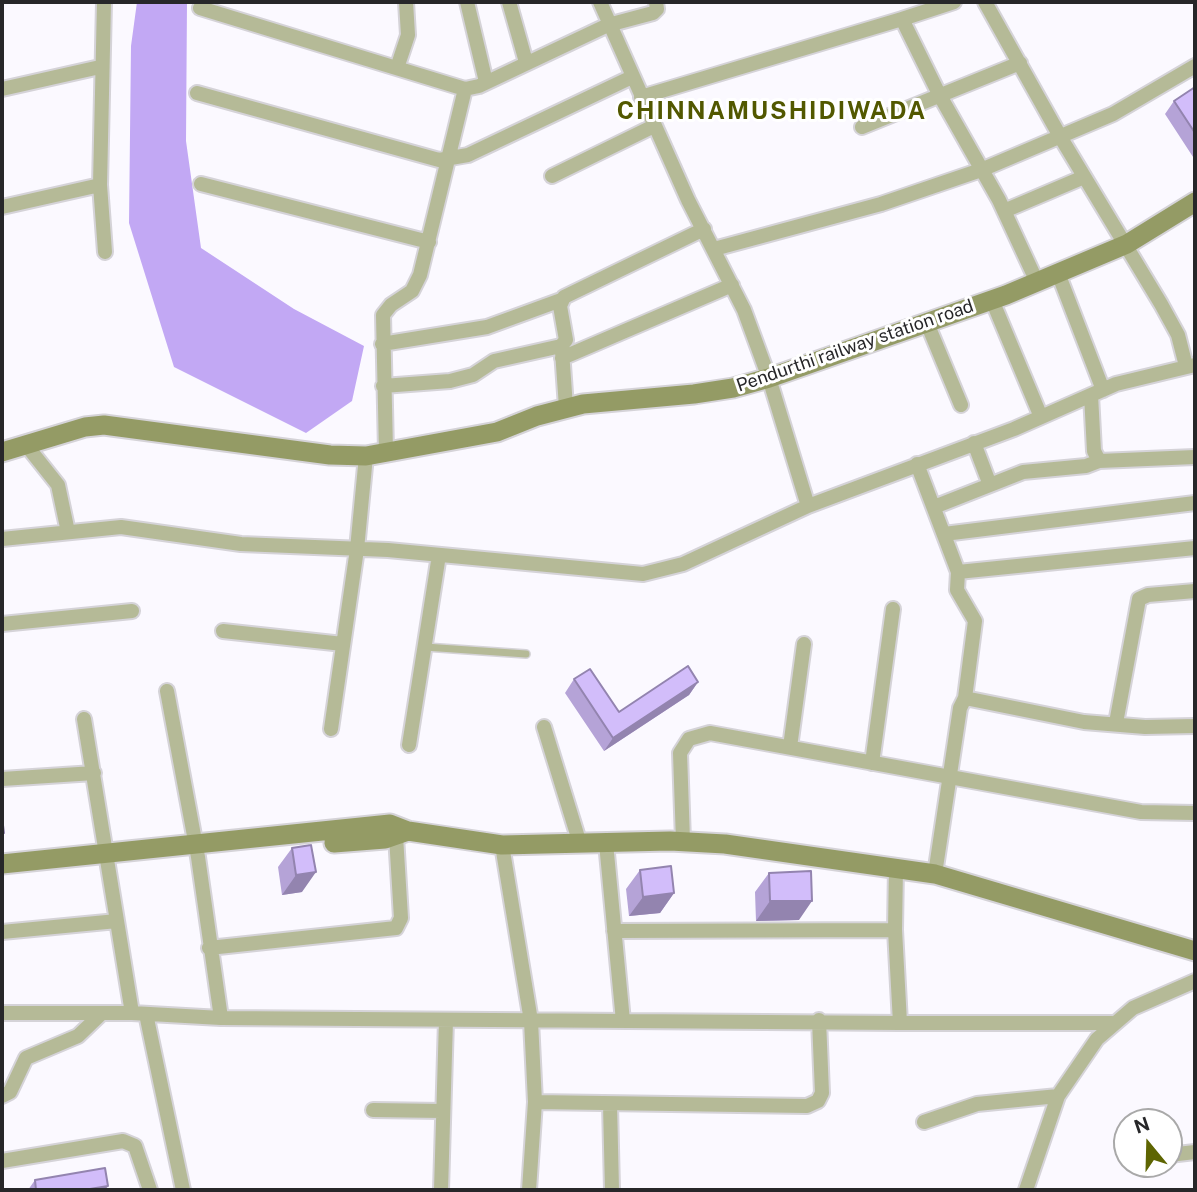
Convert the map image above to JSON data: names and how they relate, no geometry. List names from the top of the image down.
{
  "streets": {
    "street": ["Pendurthi railway station road"]
  },
  "districts": ["CHINNAMUSHIDIWADA"],
  "north": "top"
}
